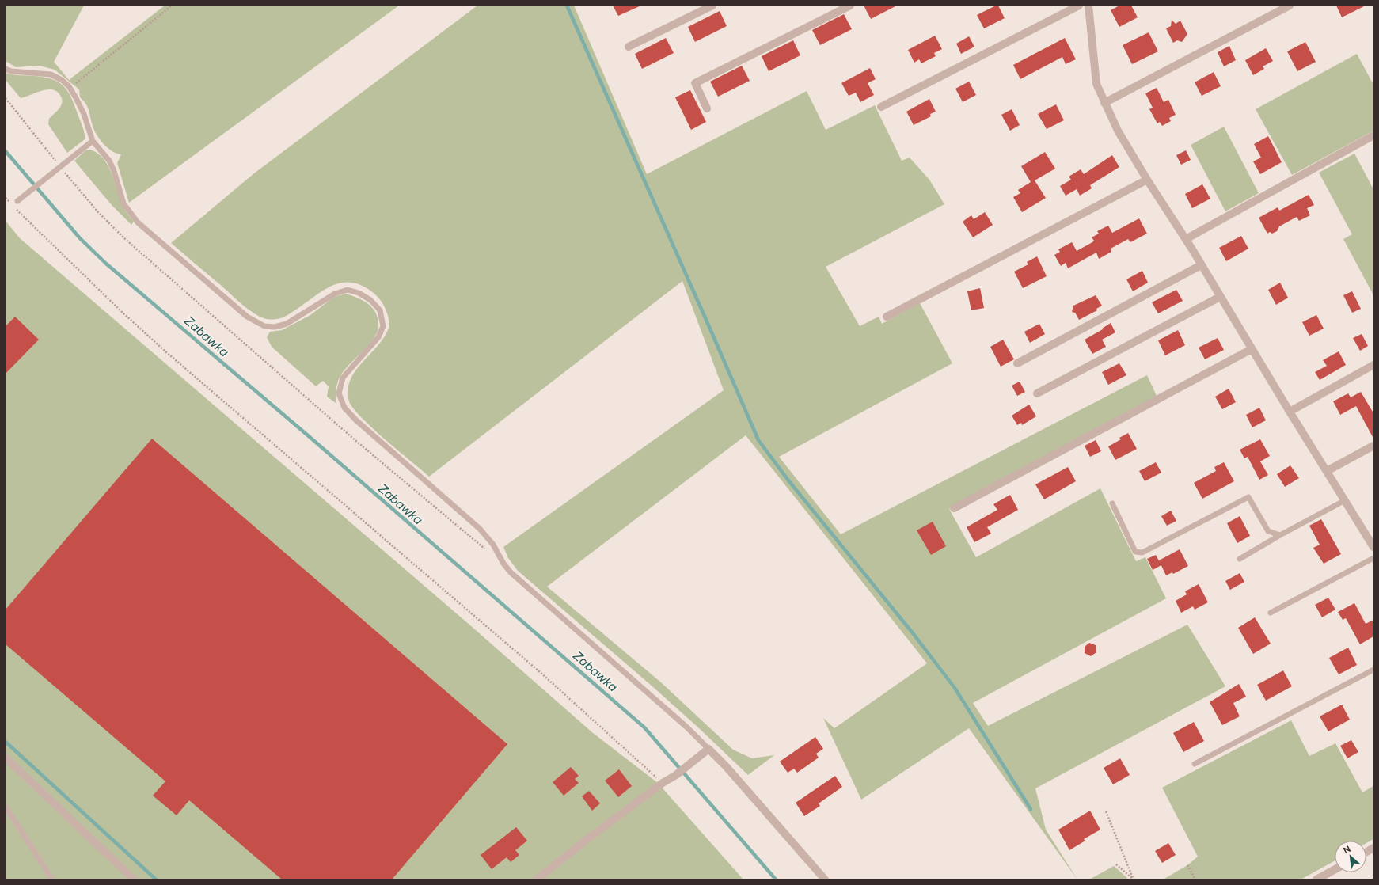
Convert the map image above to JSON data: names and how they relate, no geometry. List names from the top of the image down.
{
  "water": ["Zabawka"],
  "north": "top left"
}
